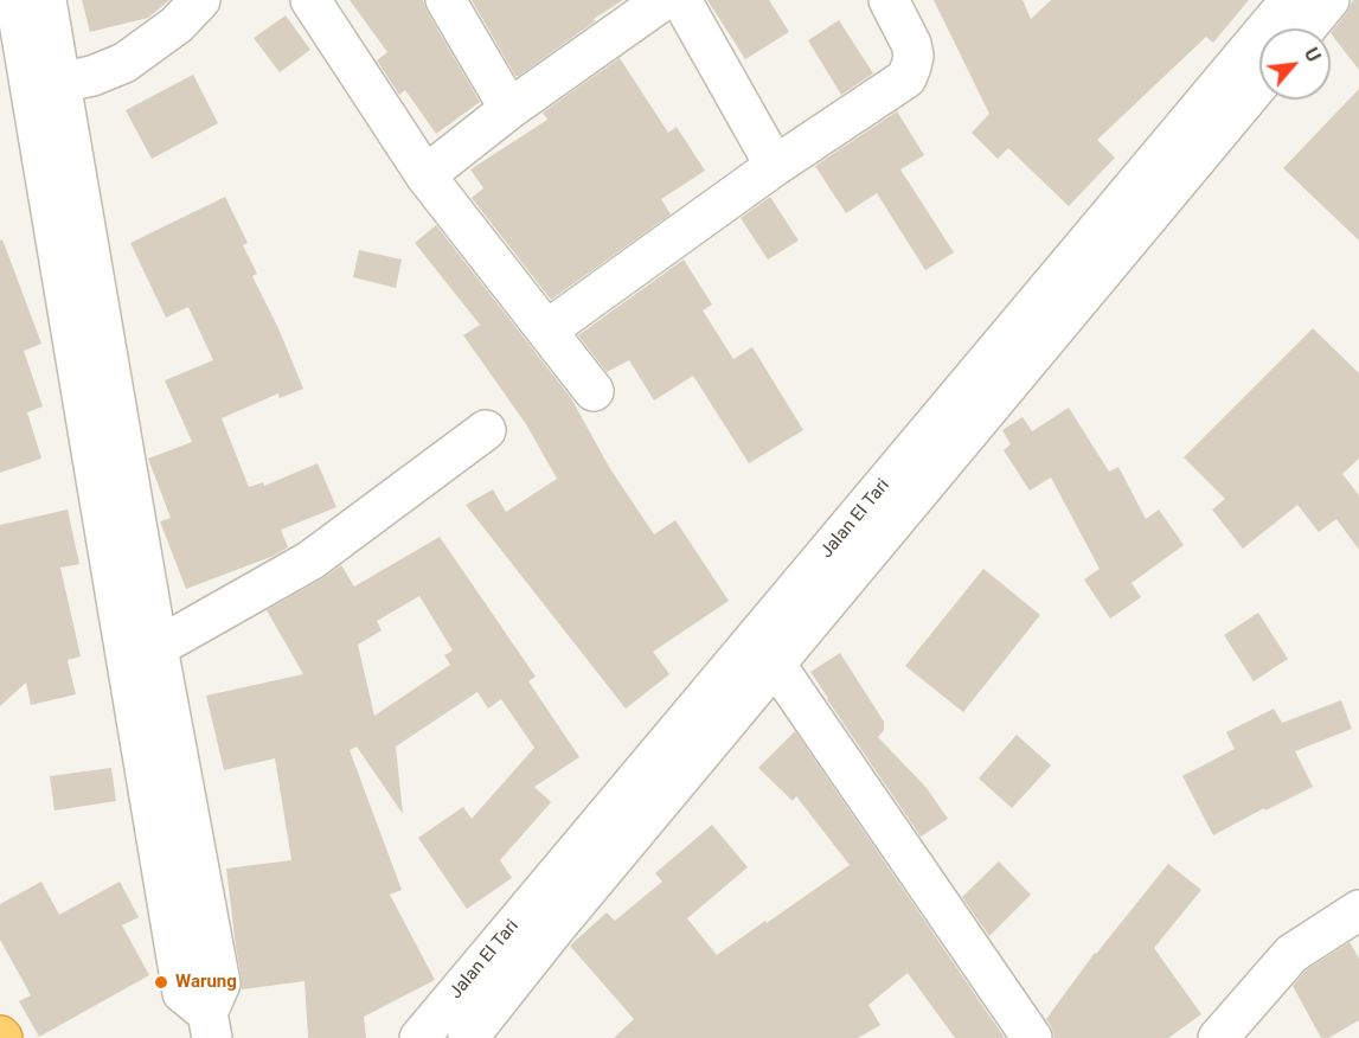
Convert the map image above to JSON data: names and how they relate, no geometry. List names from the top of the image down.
{
  "streets": {
    "street": ["Jalan El Tari"]
  },
  "places": ["Warung"],
  "north": "top right"
}
